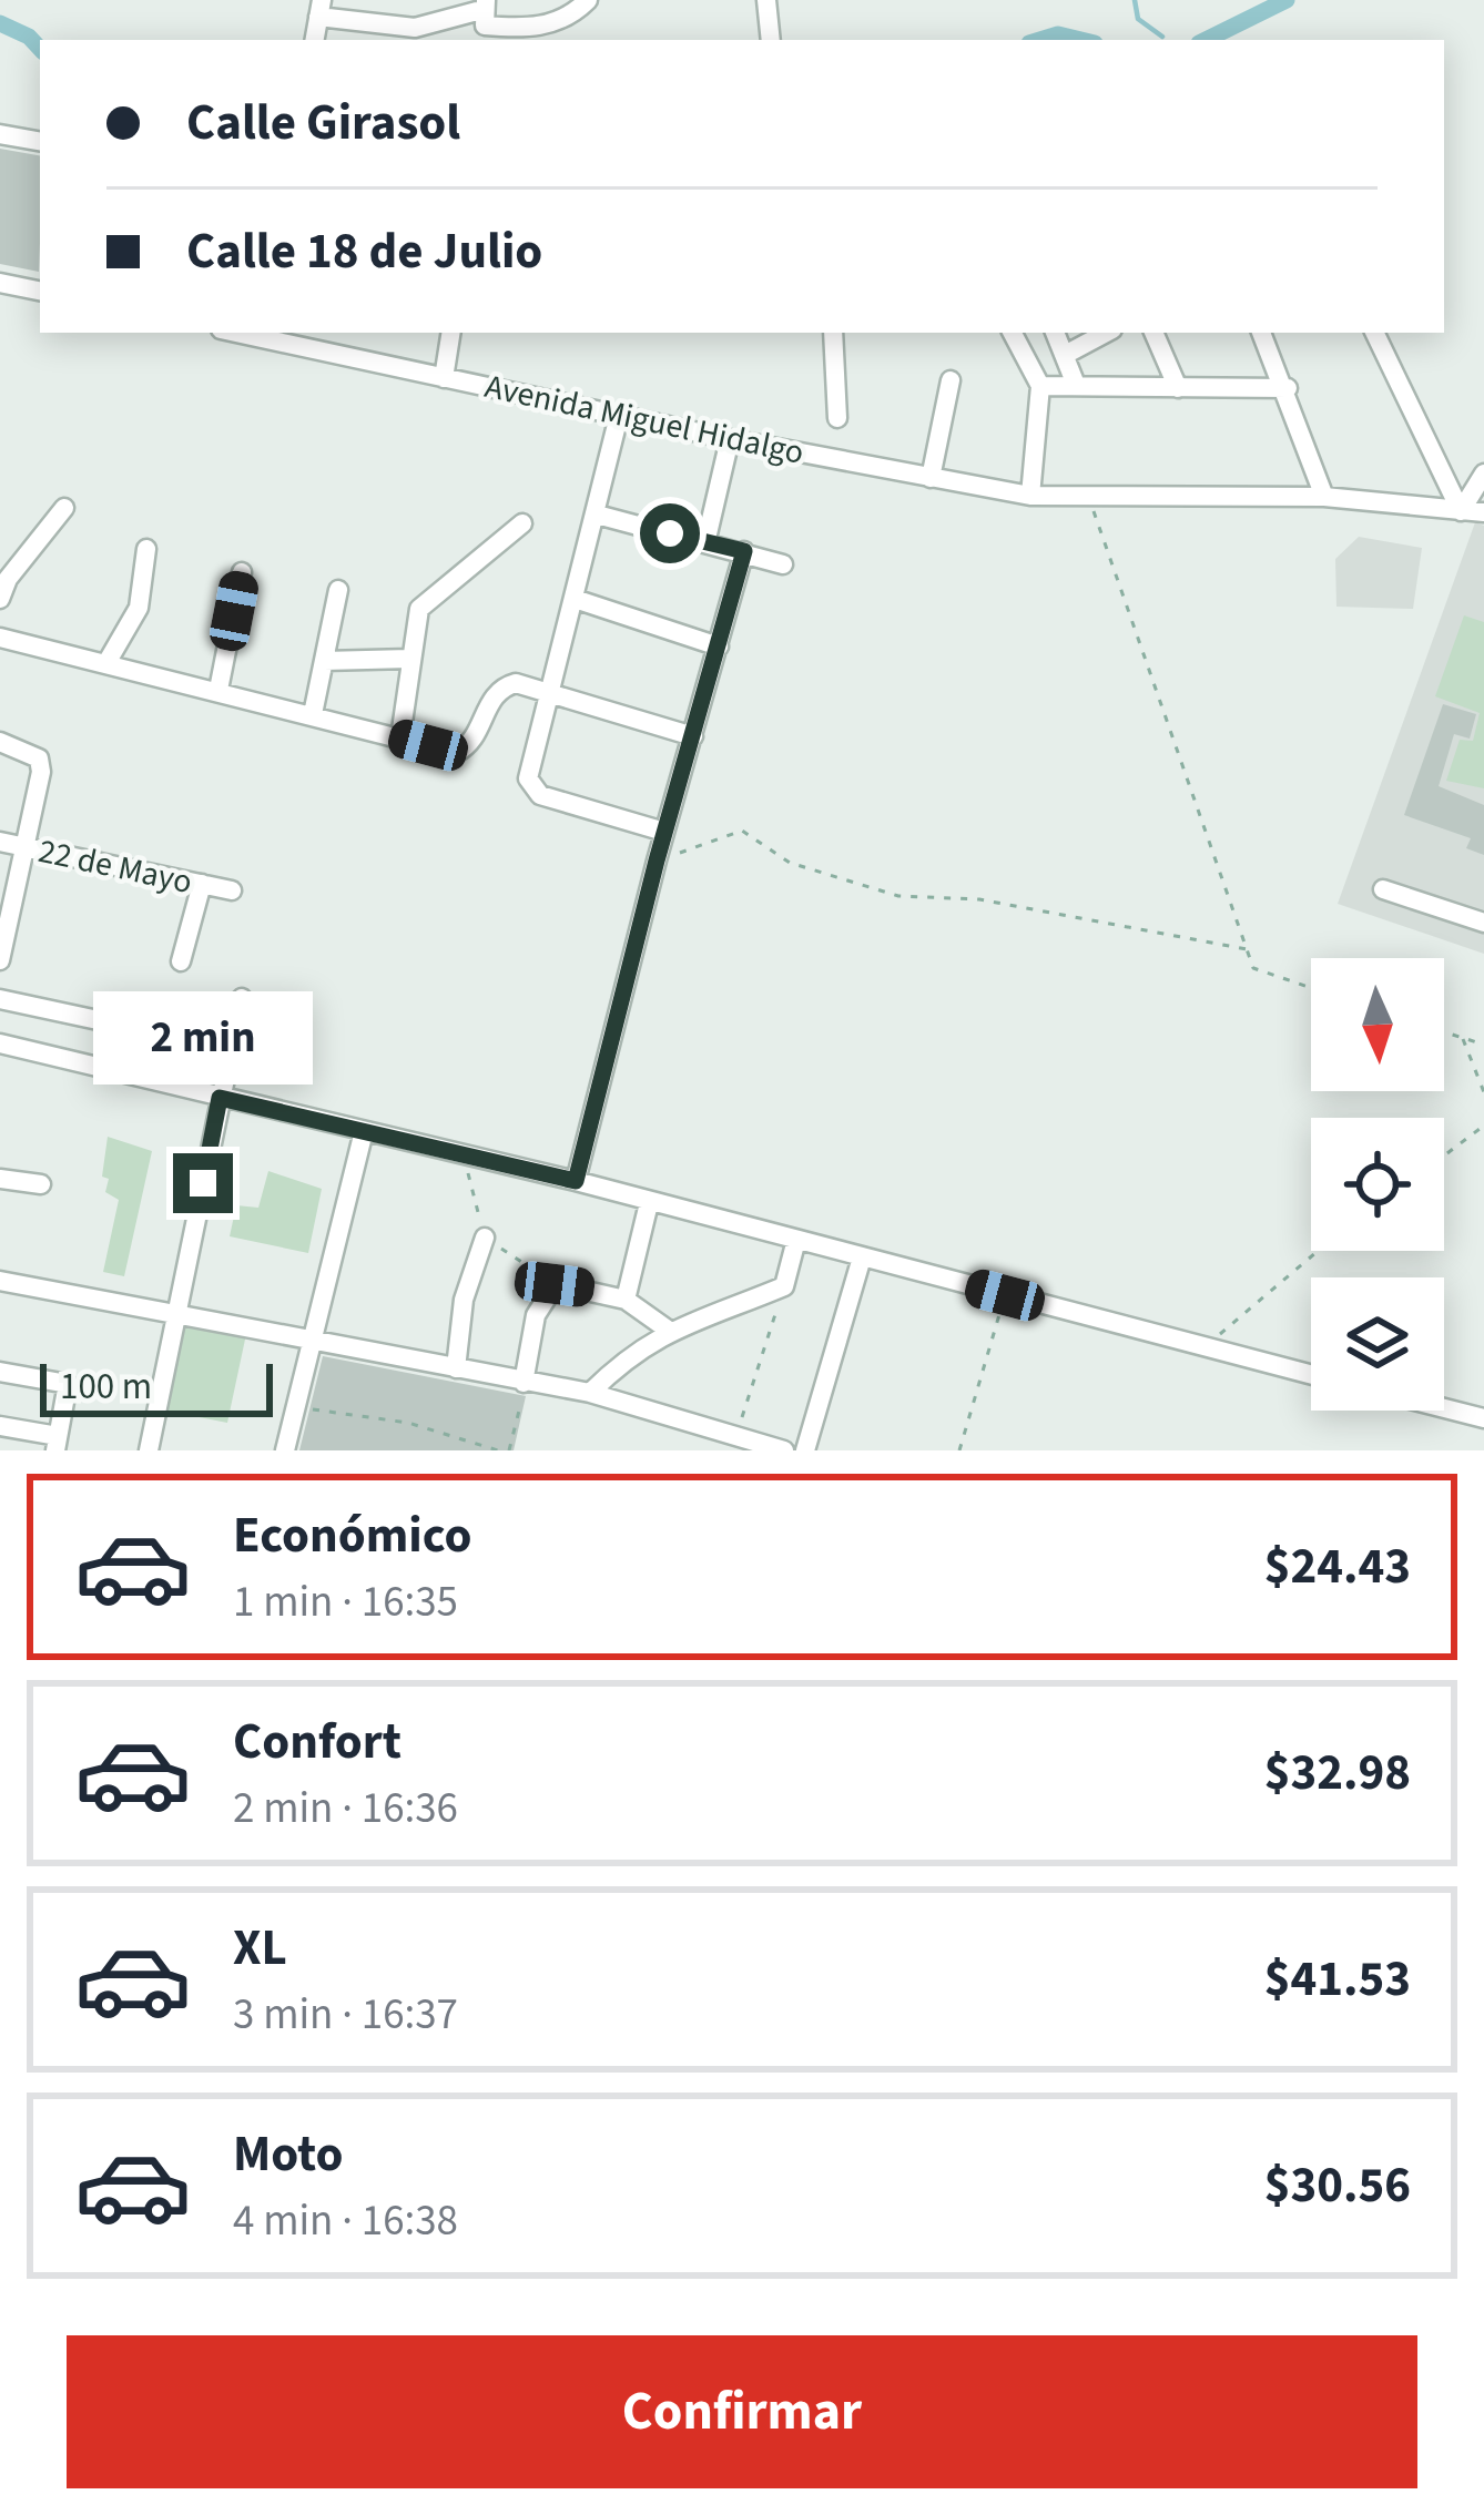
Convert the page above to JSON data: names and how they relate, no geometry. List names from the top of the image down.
{
  "streets": {
    "street": ["Avenida Miguel Hidalgo", "22 de Mayo"]
  },
  "scale_bar": "100 m",
  "north": "bottom",
  "page": {
    "banner": ["Calle Girasol", "Calle 18 de Julio"],
    "bubble": "2 min",
    "scale": "100 m",
    "list": [
      {
        "name": "Económico",
        "note": "1 min · 16:35",
        "value": "$24.43"
      },
      {
        "name": "Confort",
        "note": "2 min · 16:36",
        "value": "$32.98"
      },
      {
        "name": "XL",
        "note": "3 min · 16:37",
        "value": "$41.53"
      },
      {
        "name": "Moto",
        "note": "4 min · 16:38",
        "value": "$30.56"
      }
    ],
    "buttons": "Confirmar"
  }
}
